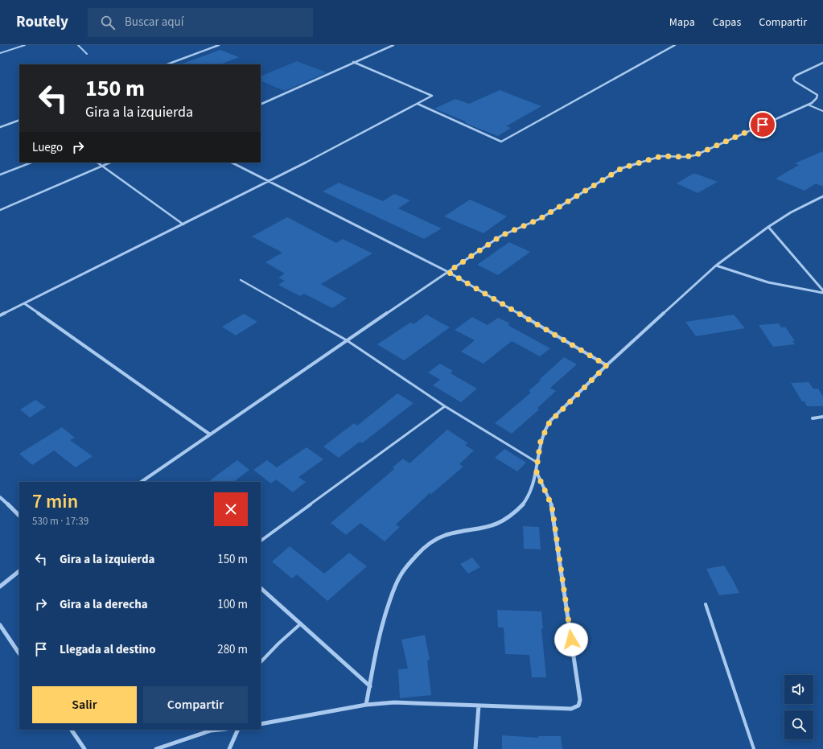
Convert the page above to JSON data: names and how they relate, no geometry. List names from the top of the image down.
{
  "page": {
    "header": "Routely",
    "search": "Buscar aquí",
    "nav": ["Mapa", "Capas", "Compartir"],
    "turn": ["150 m", "Gira a la izquierda"],
    "then": "Luego",
    "heading": ["7 min", "530 m · 17:39"],
    "list": [
      {
        "name": "Gira a la izquierda",
        "value": "150 m"
      },
      {
        "name": "Gira a la derecha",
        "value": "100 m"
      },
      {
        "name": "Llegada al destino",
        "value": "280 m"
      }
    ],
    "buttons": ["Salir", "Compartir"]
  }
}
